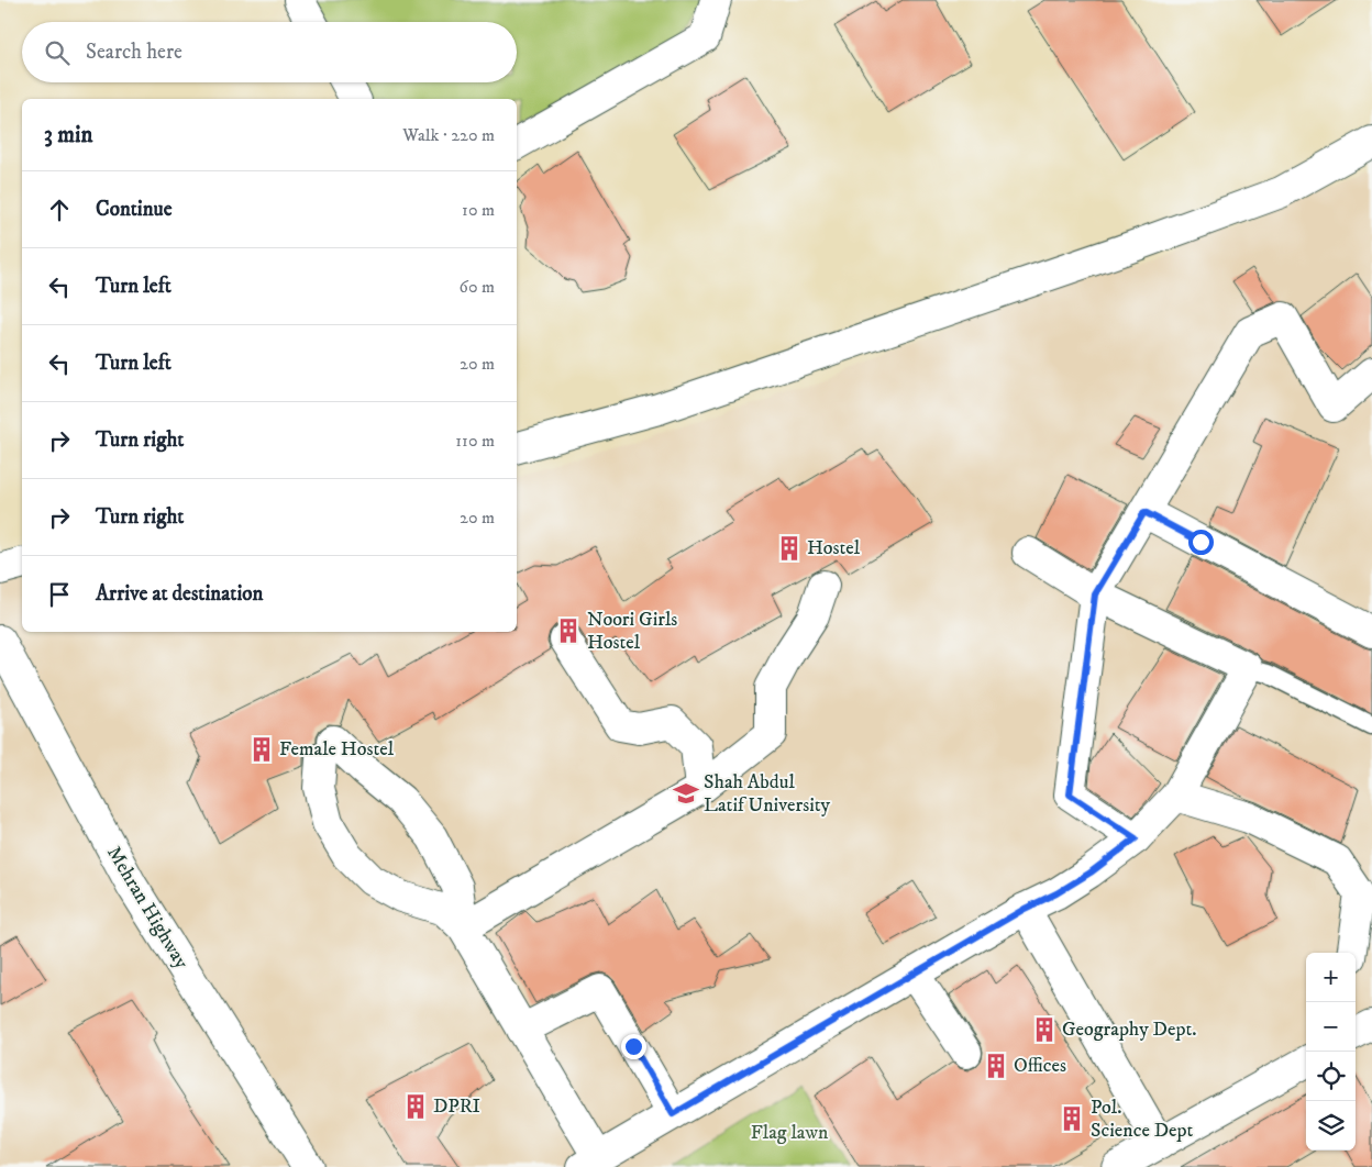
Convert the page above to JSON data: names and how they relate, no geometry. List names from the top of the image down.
{
  "streets": {
    "street": ["Mehran Highway"]
  },
  "parks": ["Flag lawn"],
  "places": {
    "building": [
      "Hostel",
      "Noori Girls Hostel",
      "Female Hostel",
      "Geography Dept.",
      "Offices",
      "DPRI",
      "Pol. Science Dept"
    ],
    "school or university": ["Shah Abdul Latif University"]
  },
  "page": {
    "search": "Search here",
    "heading": ["3 min", "Walk · 220 m"],
    "list": [
      ["Continue", "10 m"],
      ["Turn left", "60 m"],
      ["Turn left", "20 m"],
      ["Turn right", "110 m"],
      ["Turn right", "20 m"],
      "Arrive at destination"
    ],
    "map_buttons": ["+", "−"]
  }
}
